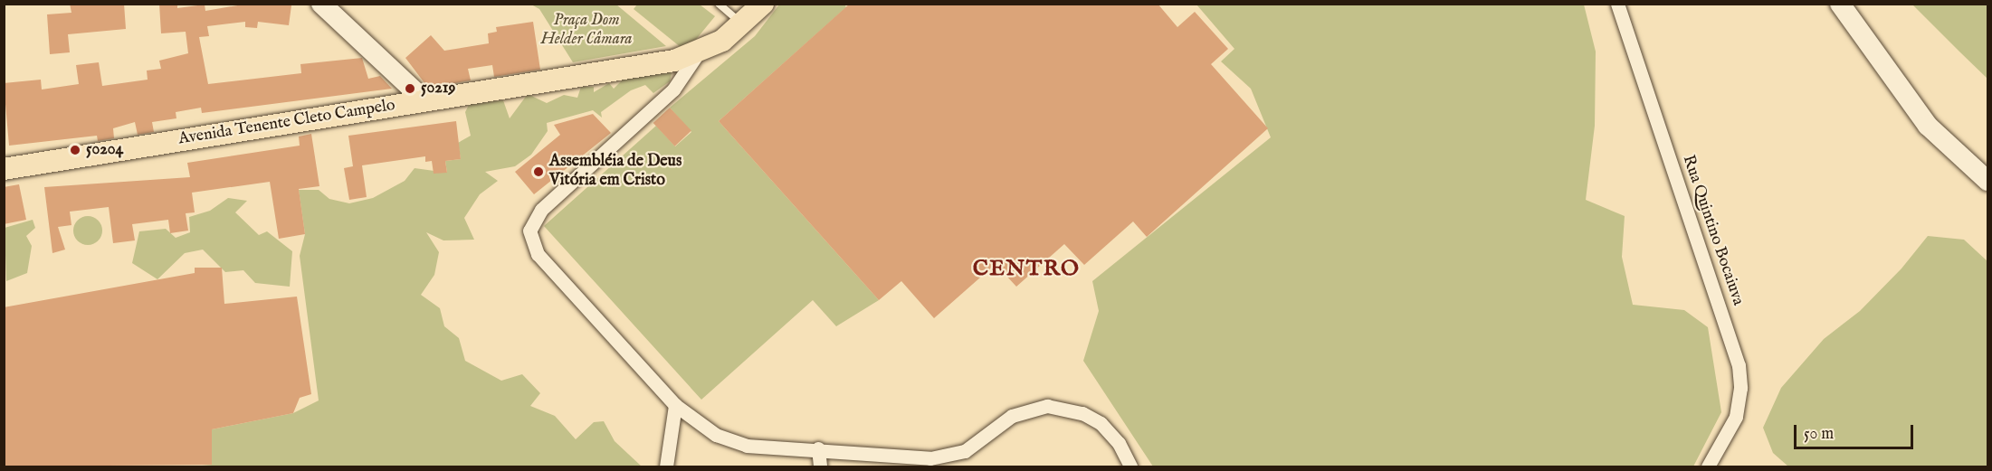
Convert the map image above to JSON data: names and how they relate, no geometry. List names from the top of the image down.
{
  "streets": {
    "main road": ["Avenida Tenente Cleto Campelo"],
    "street": ["Rua Quintino Bocaiuva"]
  },
  "districts": ["CENTRO"],
  "parks": ["Praça Dom Helder Câmara"],
  "places": ["50219", "50204", "Assembléia de Deus Vitória em Cristo"],
  "scale_bar": "50 m"
}
